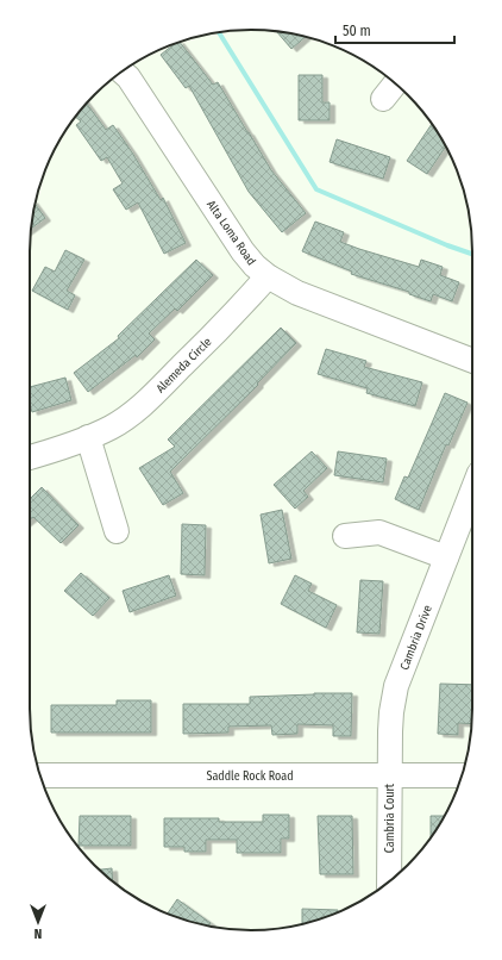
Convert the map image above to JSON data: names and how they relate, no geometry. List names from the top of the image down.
{
  "streets": {
    "street": [
      "Alta Loma Road",
      "Alemeda Circle",
      "Cambria Drive",
      "Saddle Rock Road",
      "Cambria Court"
    ]
  },
  "crossings": [
    ["Alta Loma Road", "Alemeda Circle"],
    ["Cambria Drive", "Saddle Rock Road"],
    ["Cambria Drive", "Cambria Court"],
    ["Saddle Rock Road", "Cambria Court"]
  ],
  "scale_bar": "50 m",
  "north": "bottom"
}
